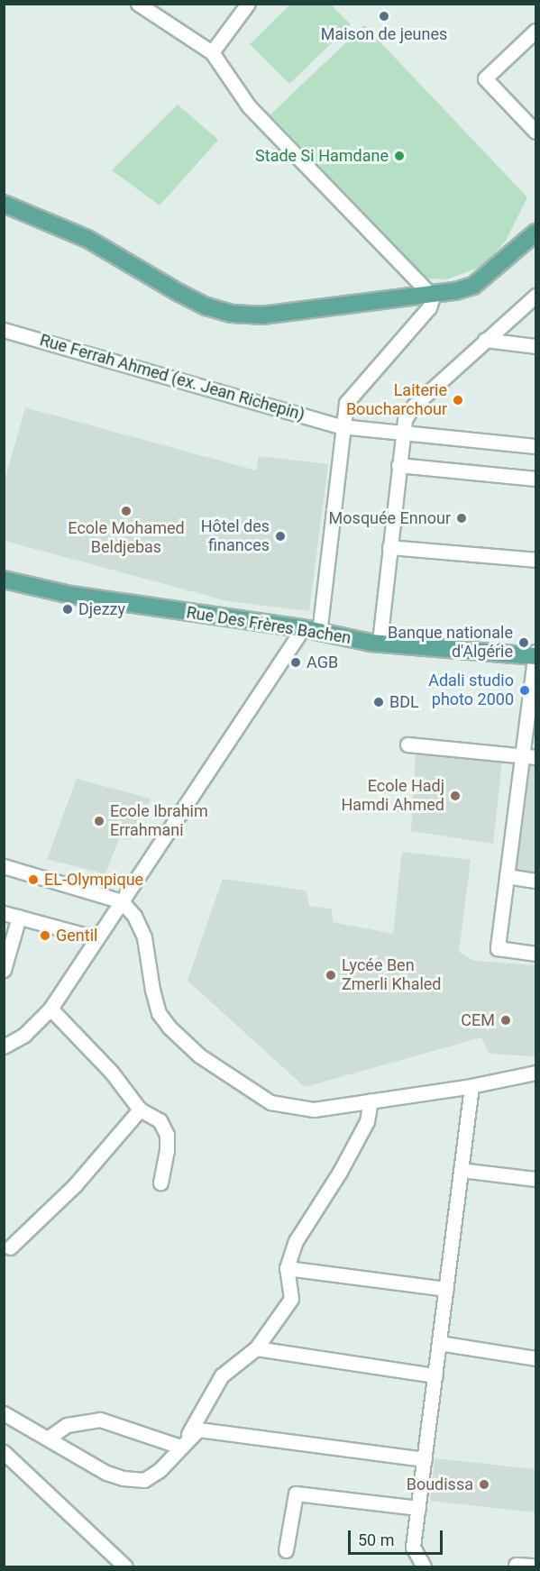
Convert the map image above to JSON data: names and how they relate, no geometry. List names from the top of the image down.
{
  "streets": {
    "main road": ["Rue Des Frères Bachen"],
    "street": ["Rue Ferrah Ahmed (ex. Jean Richepin)"]
  },
  "places": [
    "Maison de jeunes",
    "Stade Si Hamdane",
    "Laiterie Boucharchour",
    "Ecole Mohamed Beldjebas",
    "Mosquée Ennour",
    "Hôtel des finances",
    "Djezzy",
    "Banque nationale d'Algérie",
    "AGB",
    "Adali studio photo 2000",
    "BDL",
    "Ecole Hadj Hamdi Ahmed",
    "Ecole Ibrahim Errahmani",
    "EL-Olympique",
    "Gentil",
    "Lycée Ben Zmerli Khaled",
    "CEM",
    "Boudissa"
  ],
  "scale_bar": "50 m"
}
